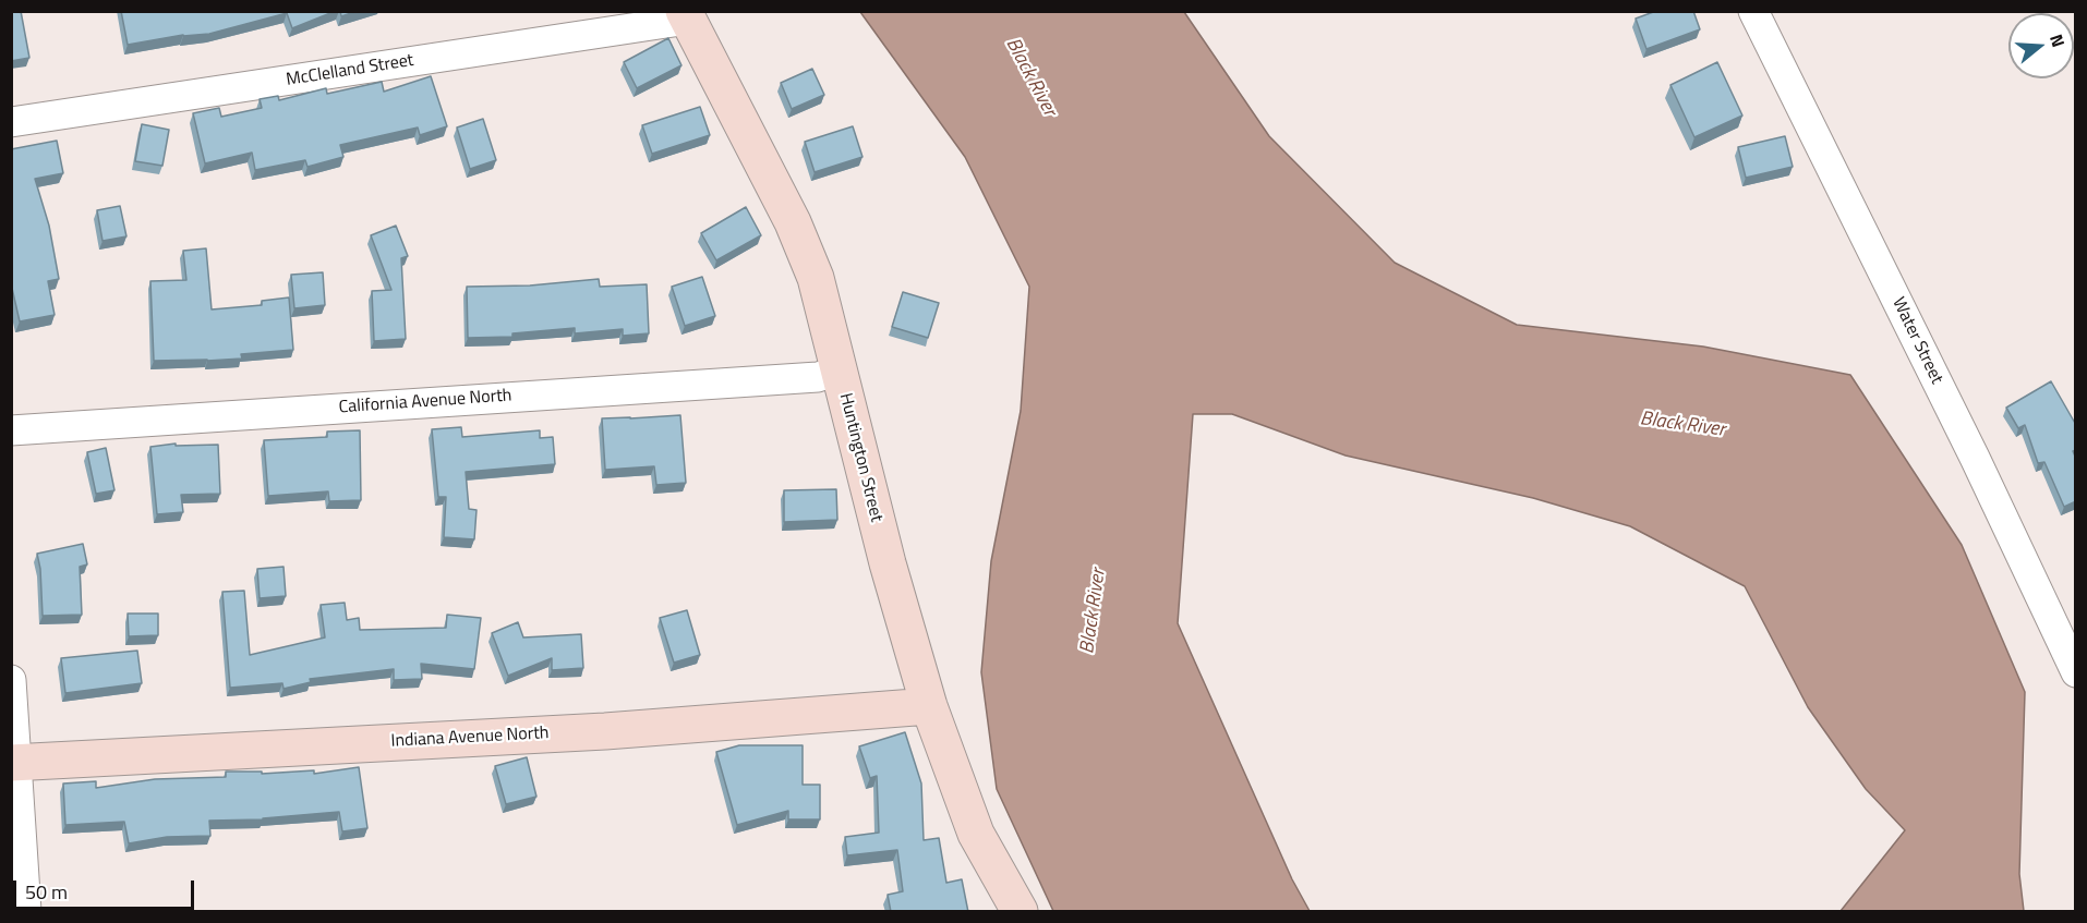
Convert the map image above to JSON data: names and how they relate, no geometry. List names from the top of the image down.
{
  "streets": {
    "street": [
      "McClelland Street",
      "Water Street",
      "California Avenue North",
      "Huntington Street",
      "Indiana Avenue North"
    ]
  },
  "crossings": [
    ["McClelland Street", "Huntington Street"],
    ["California Avenue North", "Huntington Street"],
    ["Huntington Street", "Indiana Avenue North"]
  ],
  "water": ["Black River"],
  "scale_bar": "50 m",
  "north": "right"
}
